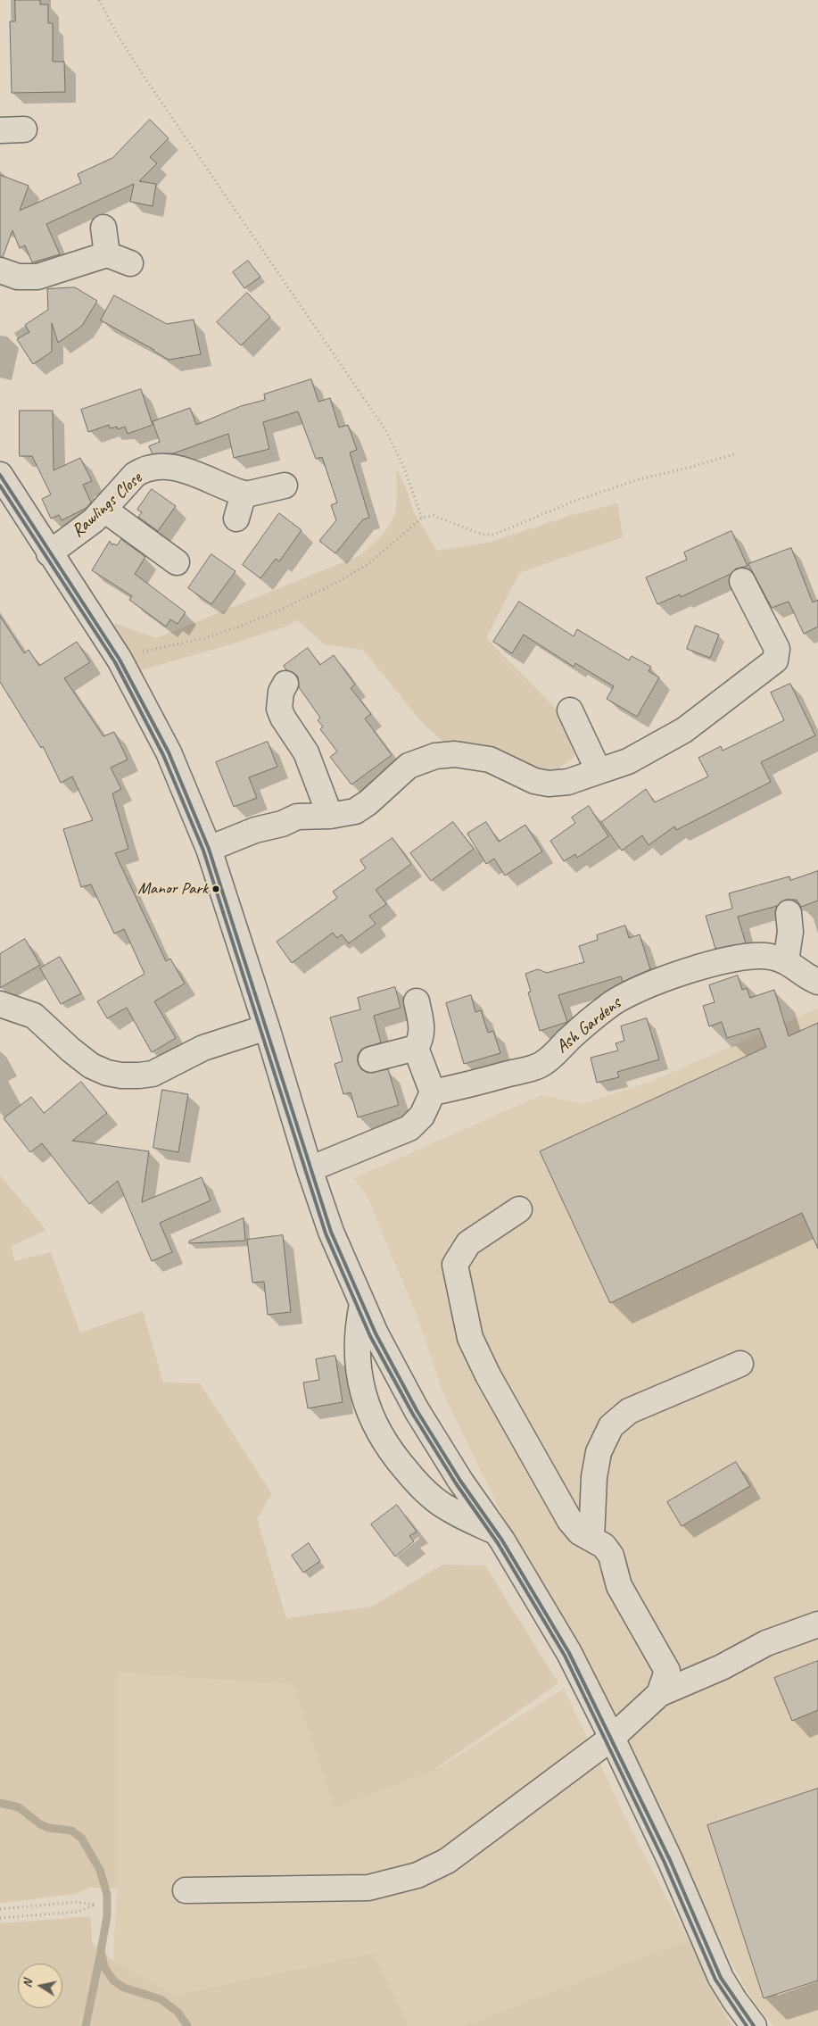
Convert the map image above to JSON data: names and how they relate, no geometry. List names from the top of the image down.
{
  "streets": {
    "street": ["Rawlings Close", "Ash Gardens"]
  },
  "places": ["Manor Park"],
  "north": "left"
}
